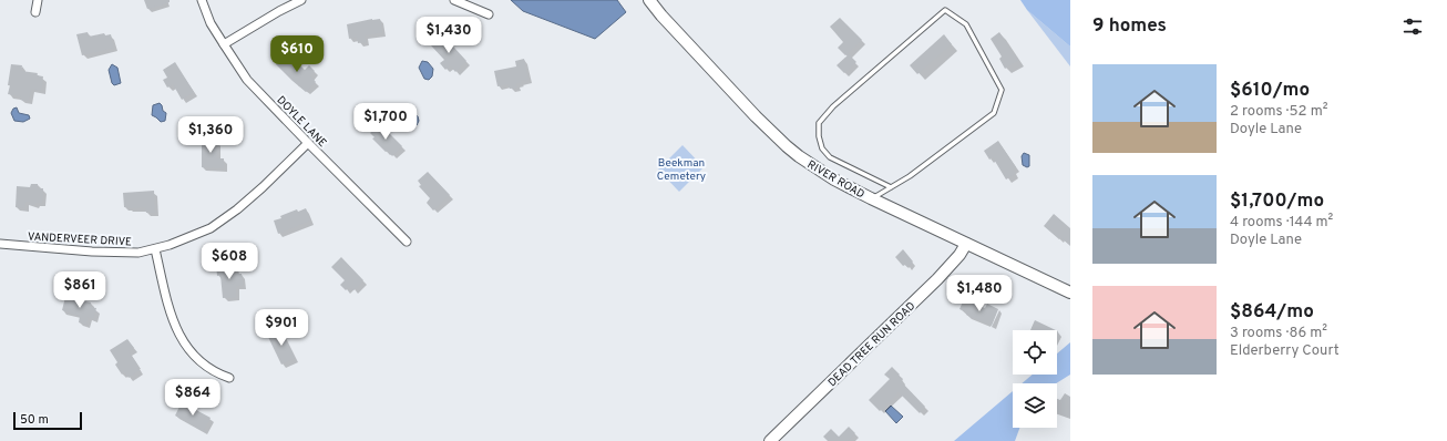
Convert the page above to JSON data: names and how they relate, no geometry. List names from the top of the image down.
{
  "streets": {
    "main road": ["RIVER ROAD", "DEAD TREE RUN ROAD"],
    "street": ["DOYLE LANE", "VANDERVEER DRIVE"]
  },
  "crossings": [
    ["DOYLE LANE", "VANDERVEER DRIVE"],
    ["RIVER ROAD", "DEAD TREE RUN ROAD"]
  ],
  "parks": ["Beekman Cemetery"],
  "scale_bar": "50 m",
  "page": {
    "heading": "9 homes",
    "price": [
      "$1,430",
      "$610",
      "$1,700",
      "$1,360",
      "$608",
      "$861",
      "$1,480",
      "$901",
      "$864"
    ],
    "list": [
      {
        "name": "$610/mo",
        "note": "2 rooms · 52 m² · Doyle Lane"
      },
      {
        "name": "$1,700/mo",
        "note": "4 rooms · 144 m² · Doyle Lane"
      },
      {
        "name": "$864/mo",
        "note": "3 rooms · 86 m² · Elderberry Court"
      }
    ],
    "scale": "50 m"
  }
}
